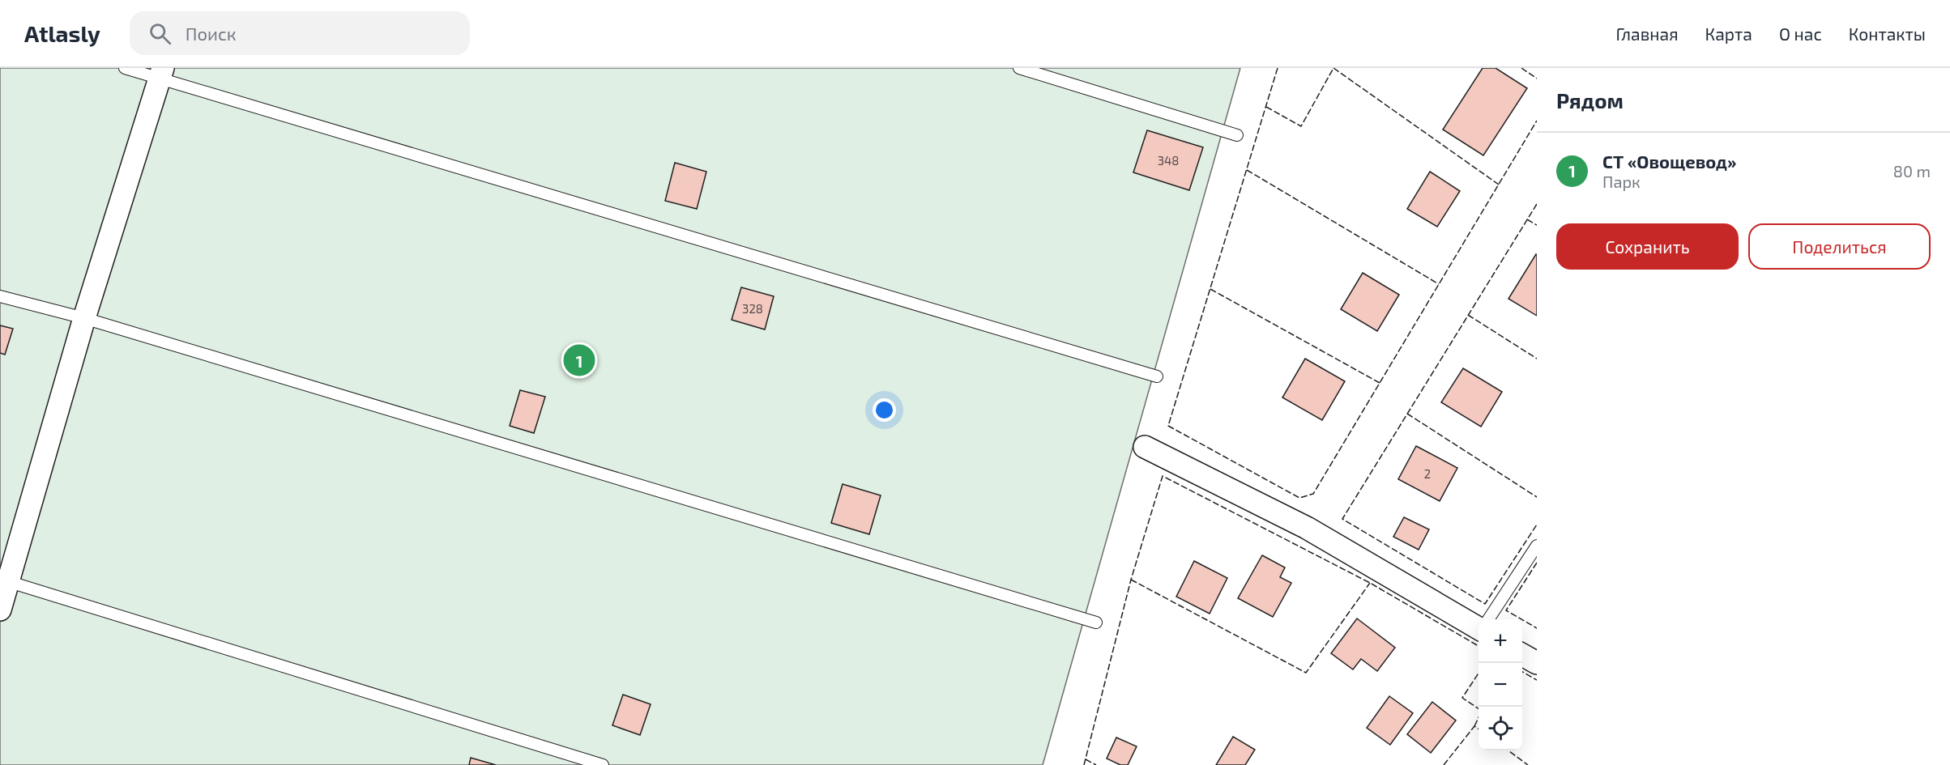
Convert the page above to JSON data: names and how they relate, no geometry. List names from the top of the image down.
{
  "house_numbers": ["348", "328", "2"],
  "page": {
    "header": "Atlasly",
    "search": "Поиск",
    "nav": [
      "Главная",
      "Карта",
      "О нас",
      "Контакты"
    ],
    "heading": "Рядом",
    "list": [
      {
        "mark": "1",
        "name": "СТ «Овощевод»",
        "note": "Парк",
        "value": "80 m"
      }
    ],
    "buttons": ["Сохранить", "Поделиться"],
    "pins": "1",
    "map_buttons": ["+", "−"]
  }
}
